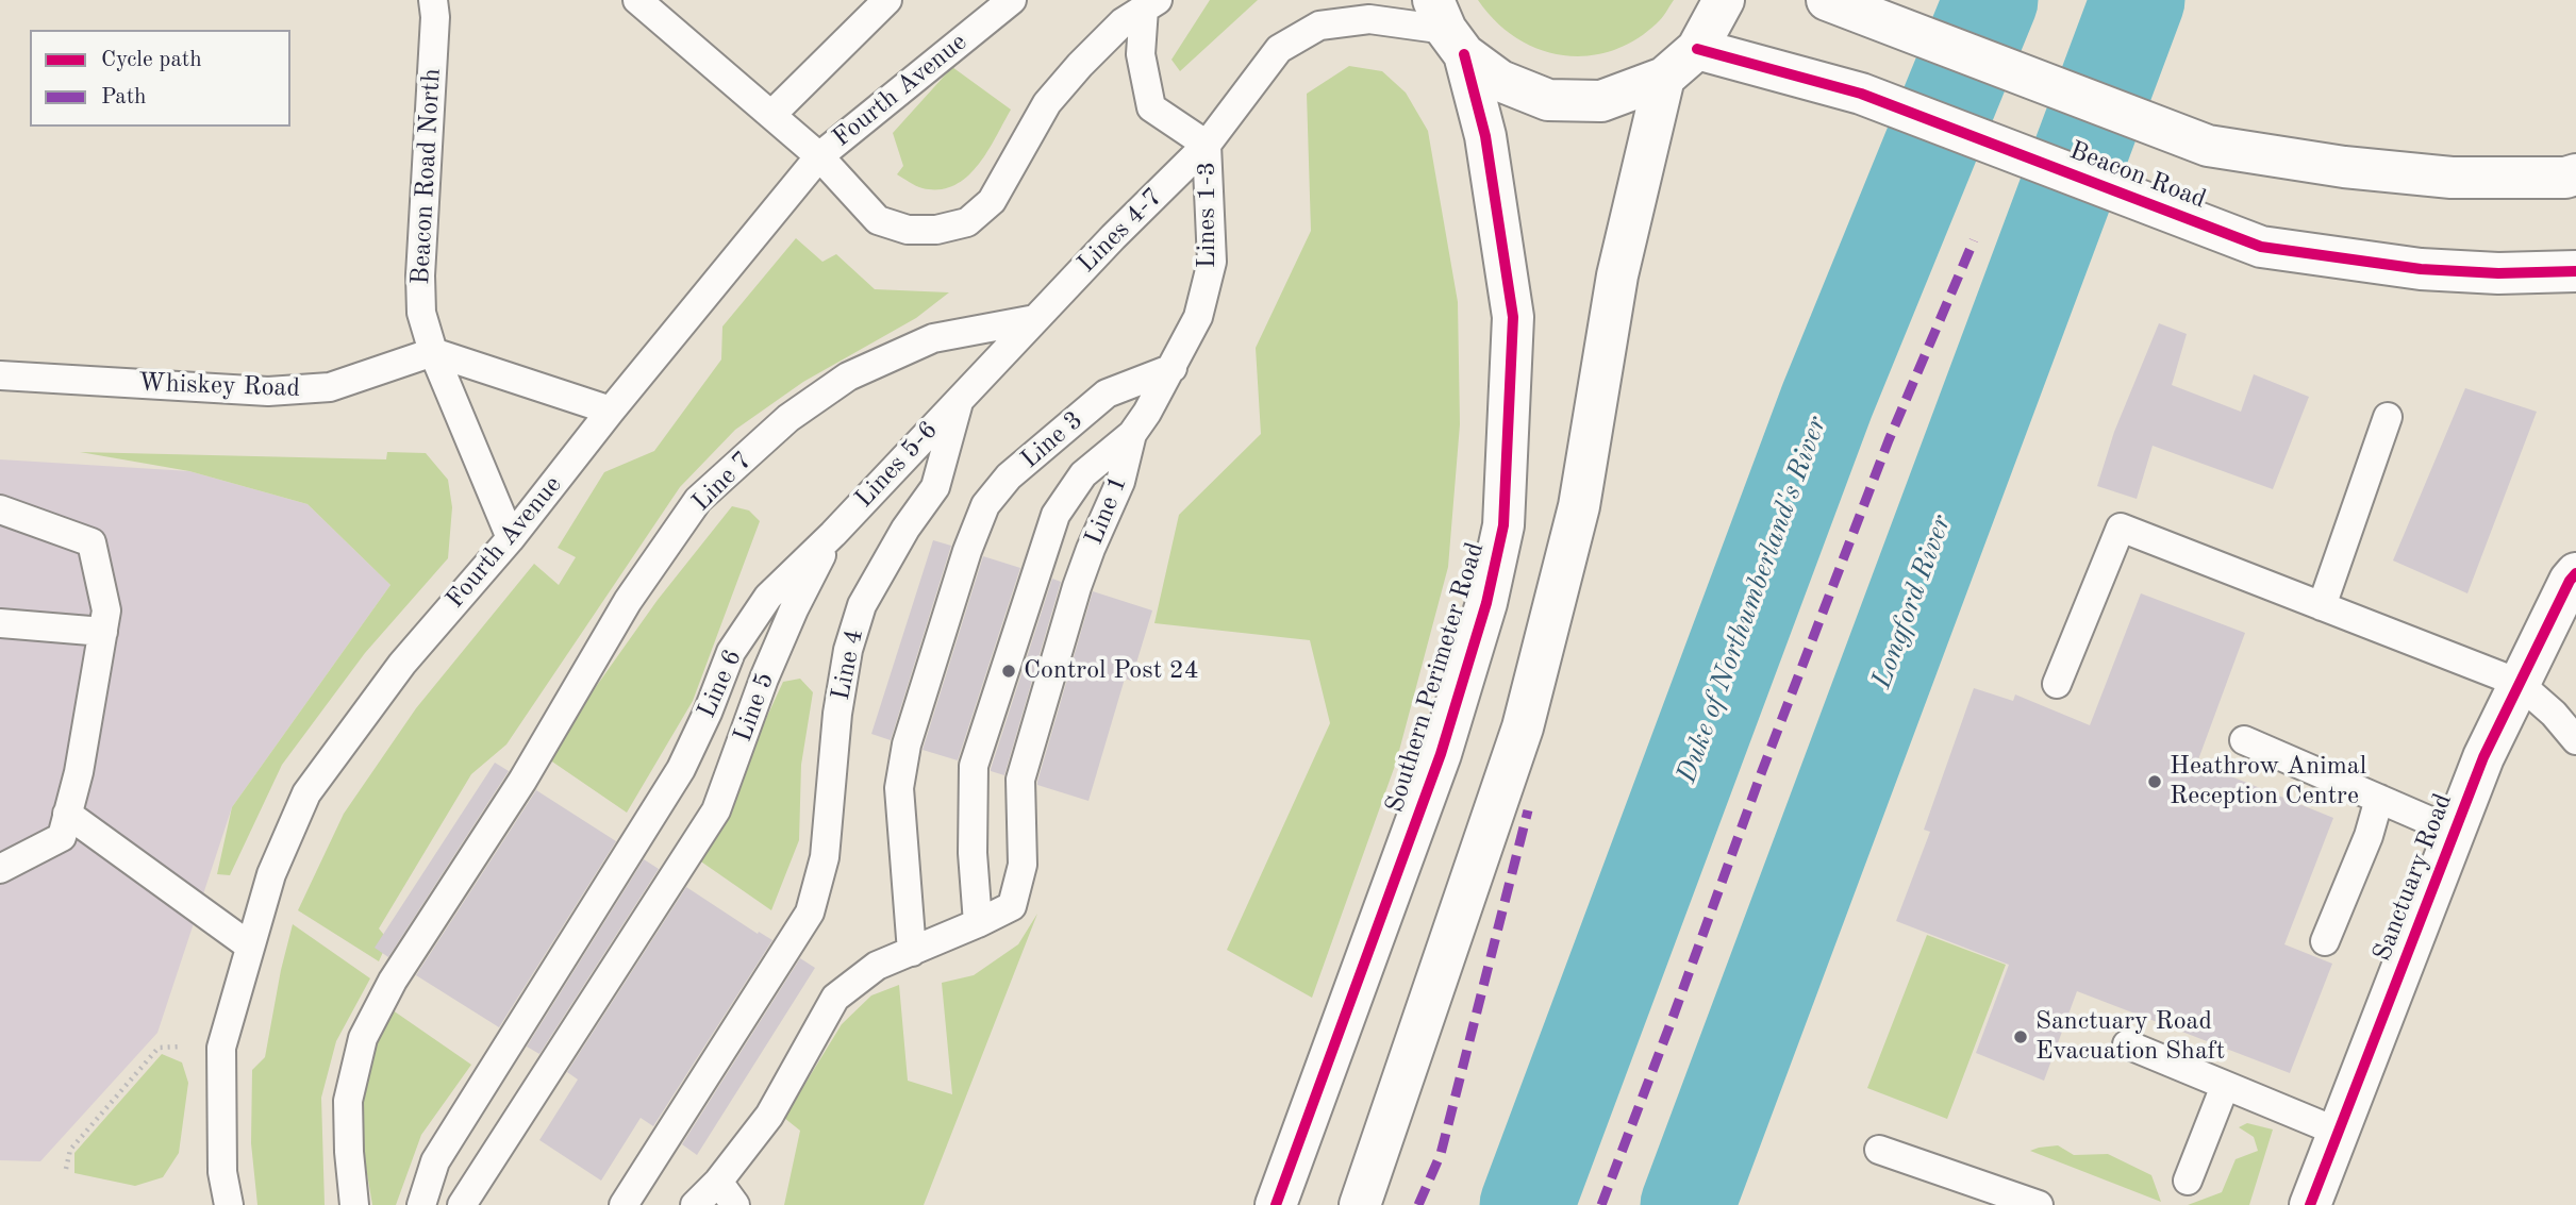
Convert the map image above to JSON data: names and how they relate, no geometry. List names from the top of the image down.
{
  "streets": {
    "street": ["Beacon Road", "Southern Perimeter Road", "Sanctuary Road"],
    "lane": [
      "Fourth Avenue",
      "Beacon Road North",
      "Lines 1-3",
      "Lines 4-7",
      "Whiskey Road",
      "Line 3",
      "Lines 5-6",
      "Line 7",
      "Line 1",
      "Line 4",
      "Line 6",
      "Line 5"
    ]
  },
  "crossings": [
    ["Fourth Avenue", "Beacon Road North"],
    ["Beacon Road North", "Whiskey Road"],
    ["Lines 1-3", "Lines 4-7"],
    ["Lines 1-3", "Line 3"],
    ["Lines 1-3", "Line 1"],
    ["Lines 4-7", "Lines 5-6"],
    ["Lines 4-7", "Line 7"],
    ["Lines 4-7", "Line 4"],
    ["Lines 4-7", "Southern Perimeter Road"],
    ["Line 3", "Line 1"],
    ["Lines 5-6", "Line 4"],
    ["Lines 5-6", "Line 6"],
    ["Lines 5-6", "Line 5"],
    ["Line 6", "Line 5"]
  ],
  "water": ["Duke of Northumberland's River", "Longford River"],
  "places": ["Control Post 24", "Heathrow Animal Reception Centre", "Sanctuary Road Evacuation Shaft"],
  "legend": ["Cycle path", "Path"]
}
